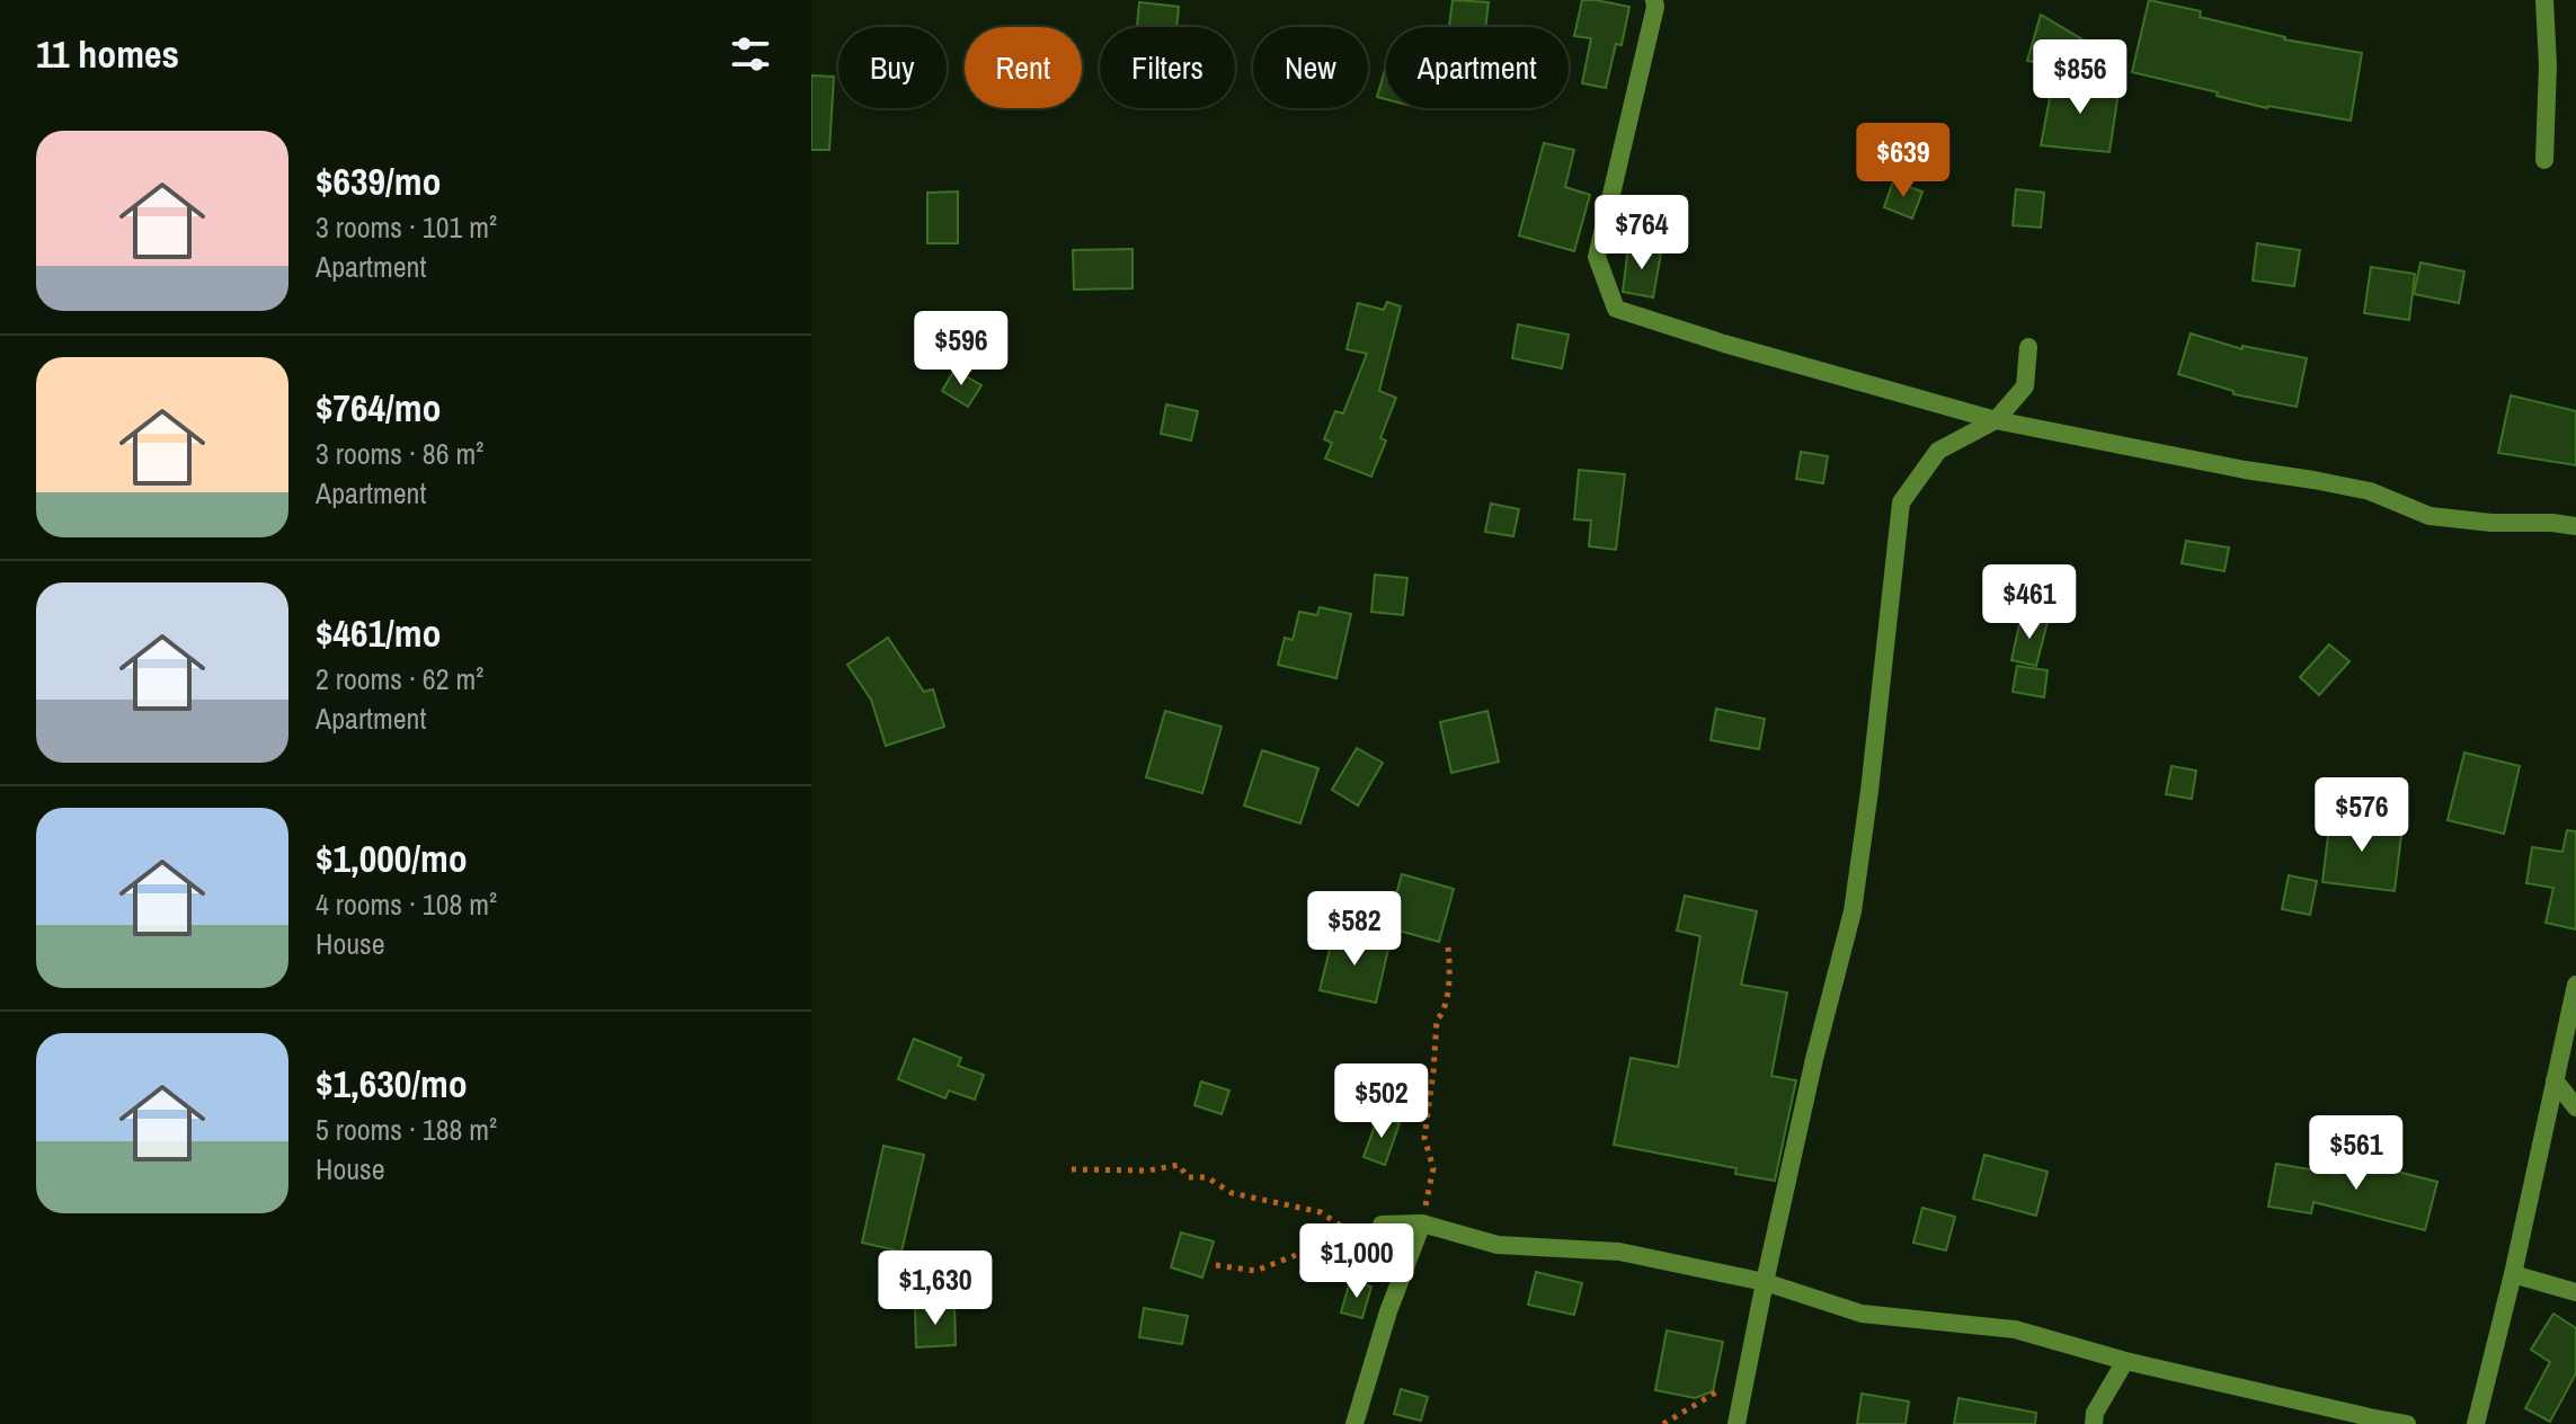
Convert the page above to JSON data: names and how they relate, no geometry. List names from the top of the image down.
{
  "page": {
    "heading": "11 homes",
    "chip": [
      "Buy",
      "Rent",
      "Filters",
      "New",
      "Apartment"
    ],
    "price": [
      "$856",
      "$639",
      "$764",
      "$596",
      "$461",
      "$576",
      "$582",
      "$502",
      "$561",
      "$1,000",
      "$1,630"
    ],
    "list": [
      {
        "name": "$639/mo",
        "note": "3 rooms · 101 m² · Apartment"
      },
      {
        "name": "$764/mo",
        "note": "3 rooms · 86 m² · Apartment"
      },
      {
        "name": "$461/mo",
        "note": "2 rooms · 62 m² · Apartment"
      },
      {
        "name": "$1,000/mo",
        "note": "4 rooms · 108 m² · House"
      },
      {
        "name": "$1,630/mo",
        "note": "5 rooms · 188 m² · House"
      }
    ]
  }
}
